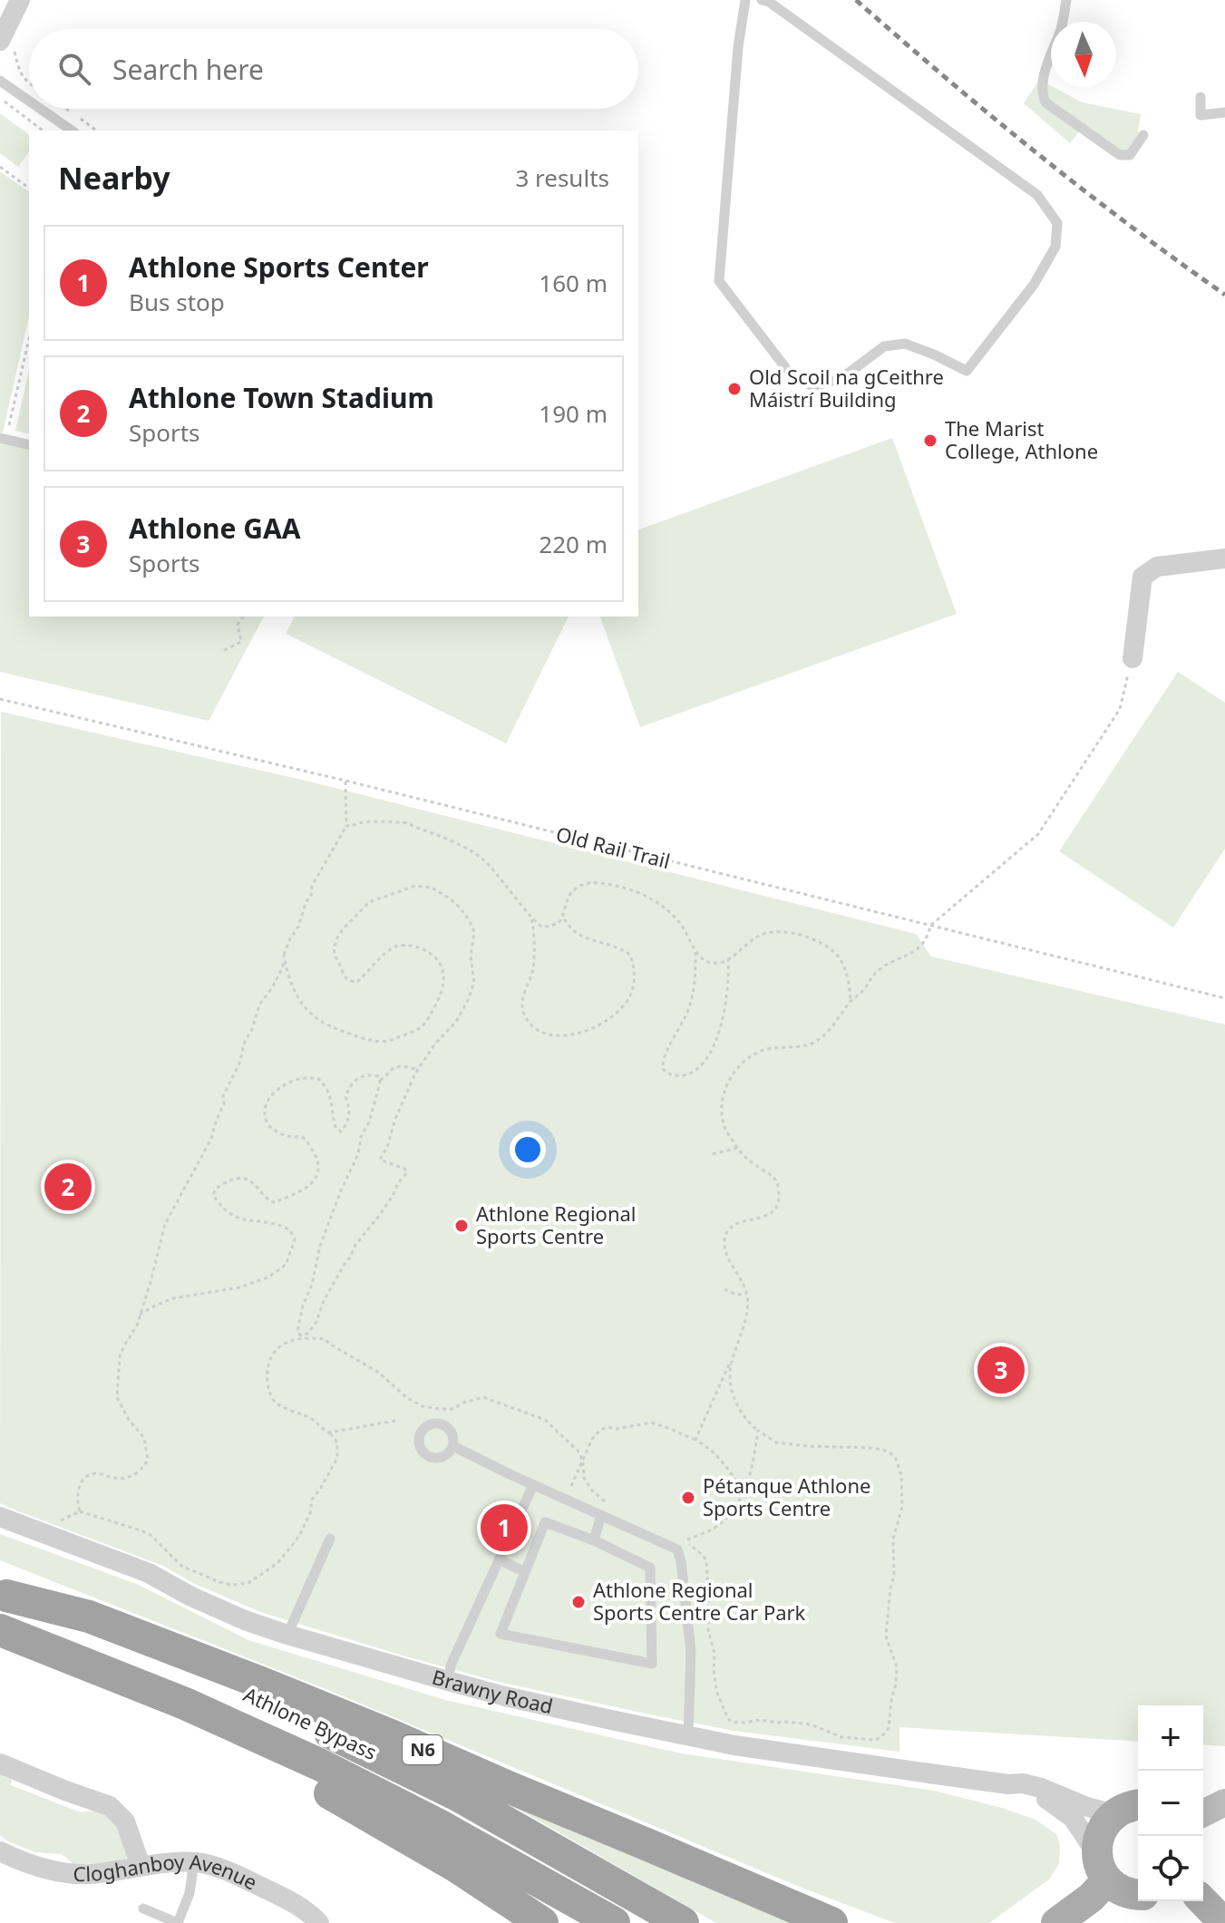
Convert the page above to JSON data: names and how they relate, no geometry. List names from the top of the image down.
{
  "streets": {
    "highway": ["Athlone Bypass", "N6"],
    "street": ["Brawny Road", "Cloghanboy Avenue"],
    "path": ["Old Rail Trail"]
  },
  "crossings": [
    ["Athlone Bypass", "N6"]
  ],
  "places": [
    "Old Scoil na gCeithre Máistrí Building",
    "The Marist College, Athlone",
    "Athlone Regional Sports Centre",
    "Pétanque Athlone Sports Centre",
    "Athlone Regional Sports Centre Car Park"
  ],
  "north": "bottom",
  "page": {
    "search": "Search here",
    "heading": ["Nearby", "3 results"],
    "list": [
      {
        "mark": "1",
        "name": "Athlone Sports Center",
        "note": "Bus stop",
        "value": "160 m"
      },
      {
        "mark": "2",
        "name": "Athlone Town Stadium",
        "note": "Sports",
        "value": "190 m"
      },
      {
        "mark": "3",
        "name": "Athlone GAA",
        "note": "Sports",
        "value": "220 m"
      }
    ],
    "pins": ["2", "3", "1"],
    "map_buttons": ["+", "−"]
  }
}
